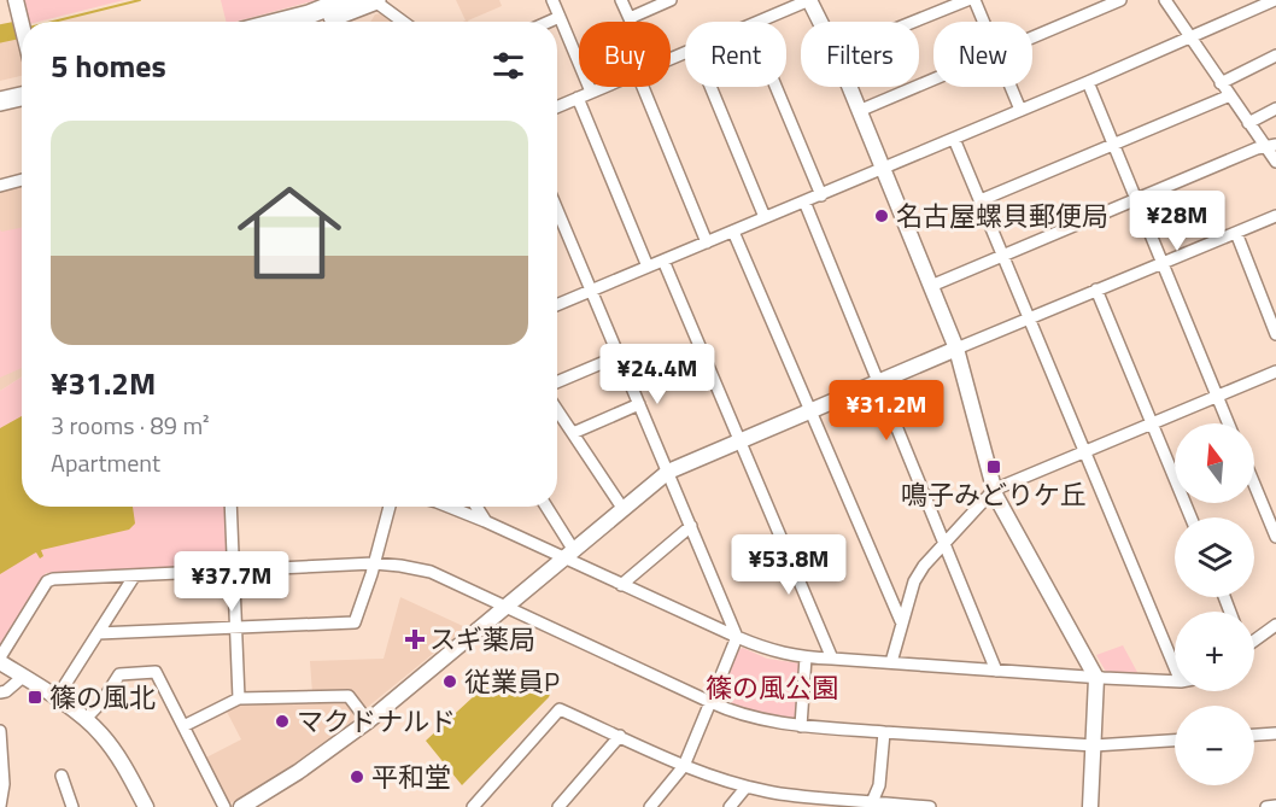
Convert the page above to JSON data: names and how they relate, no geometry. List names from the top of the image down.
{
  "parks": ["篠の風公園"],
  "places": {
    "other": [
      "名古屋螺貝郵便局",
      "従業員P",
      "マクドナルド",
      "平和堂"
    ],
    "transit": ["鳴子みどりケ丘", "篠の風北"],
    "health": ["スギ薬局"]
  },
  "north": "top",
  "page": {
    "chip": [
      "Buy",
      "Rent",
      "Filters",
      "New"
    ],
    "heading": "5 homes",
    "list": [
      {
        "name": "¥31.2M",
        "note": "3 rooms · 89 m² · Apartment"
      }
    ],
    "price": [
      "¥28M",
      "¥24.4M",
      "¥31.2M",
      "¥53.8M",
      "¥37.7M"
    ],
    "map_buttons": ["+", "−"]
  }
}
